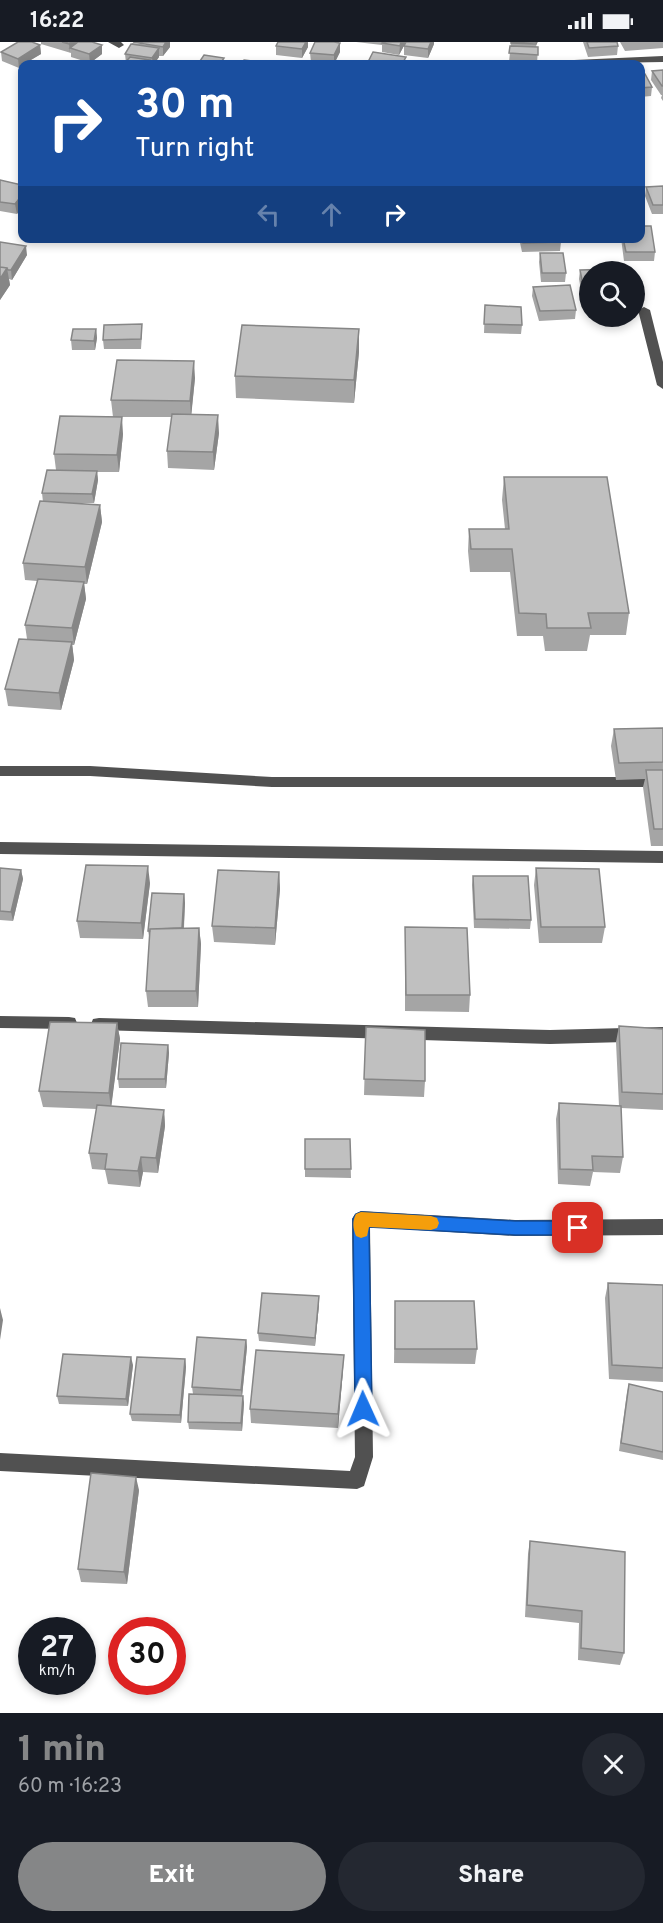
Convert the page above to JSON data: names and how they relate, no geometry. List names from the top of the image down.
{
  "page": {
    "status": "16:22",
    "turn": ["30 m", "Turn right"],
    "speed": "27 km/h",
    "limit": "30",
    "heading": ["1 min", "60 m · 16:23"],
    "buttons": ["Exit", "Share"]
  }
}
